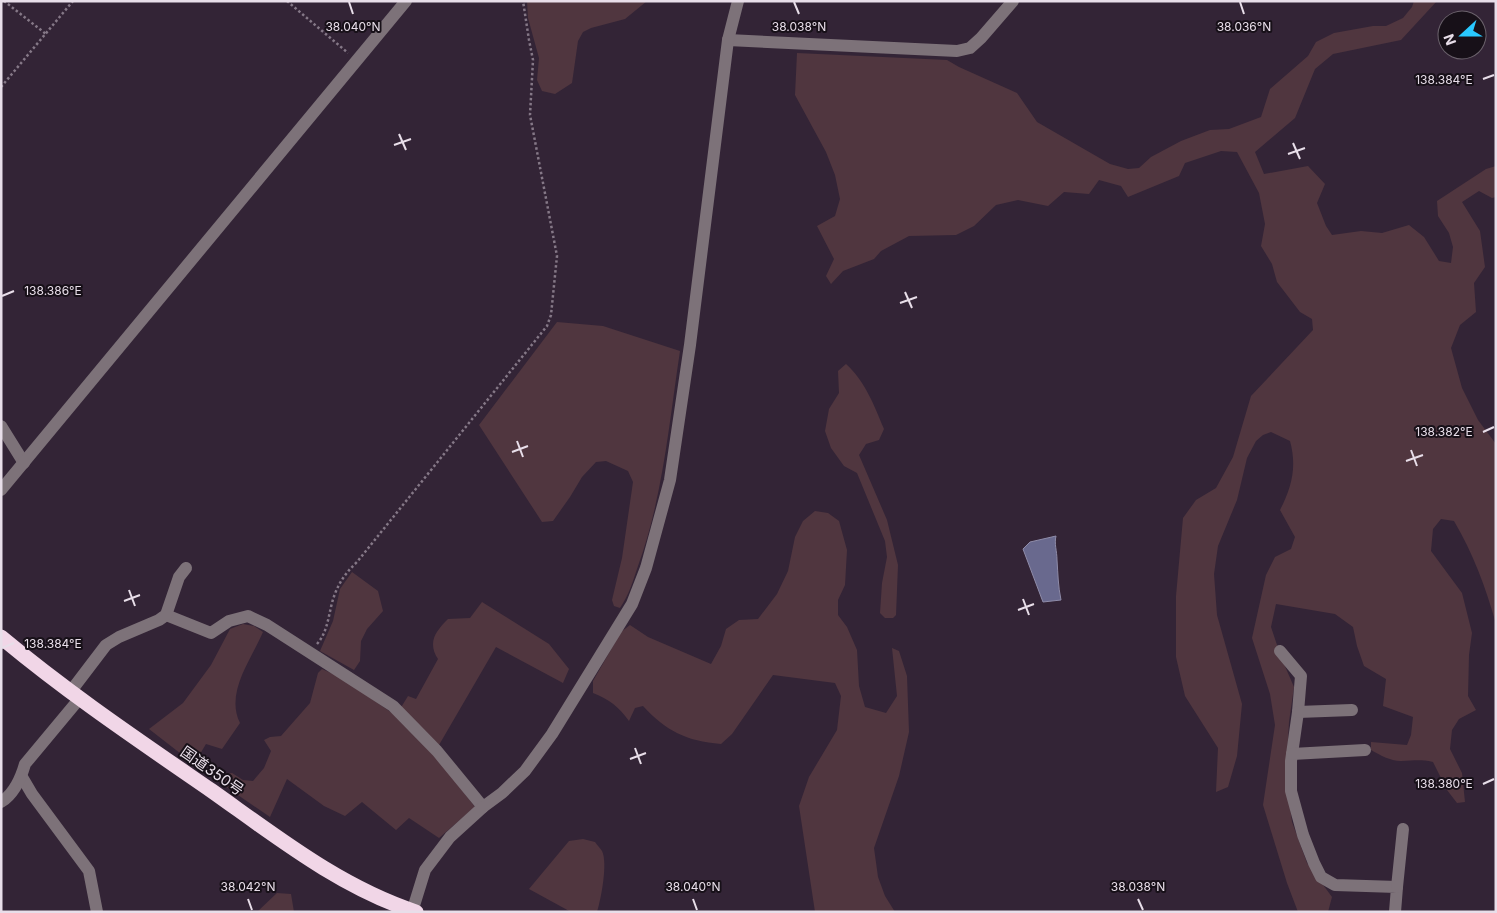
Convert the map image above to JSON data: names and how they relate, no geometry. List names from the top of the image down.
{
  "streets": {
    "highway": ["国道350号"]
  },
  "north": "left",
  "coordinates": [
    "38.040°N",
    "38.038°N",
    "38.036°N",
    "138.384°E",
    "138.386°E",
    "138.382°E",
    "138.380°E",
    "38.042°N"
  ]
}
